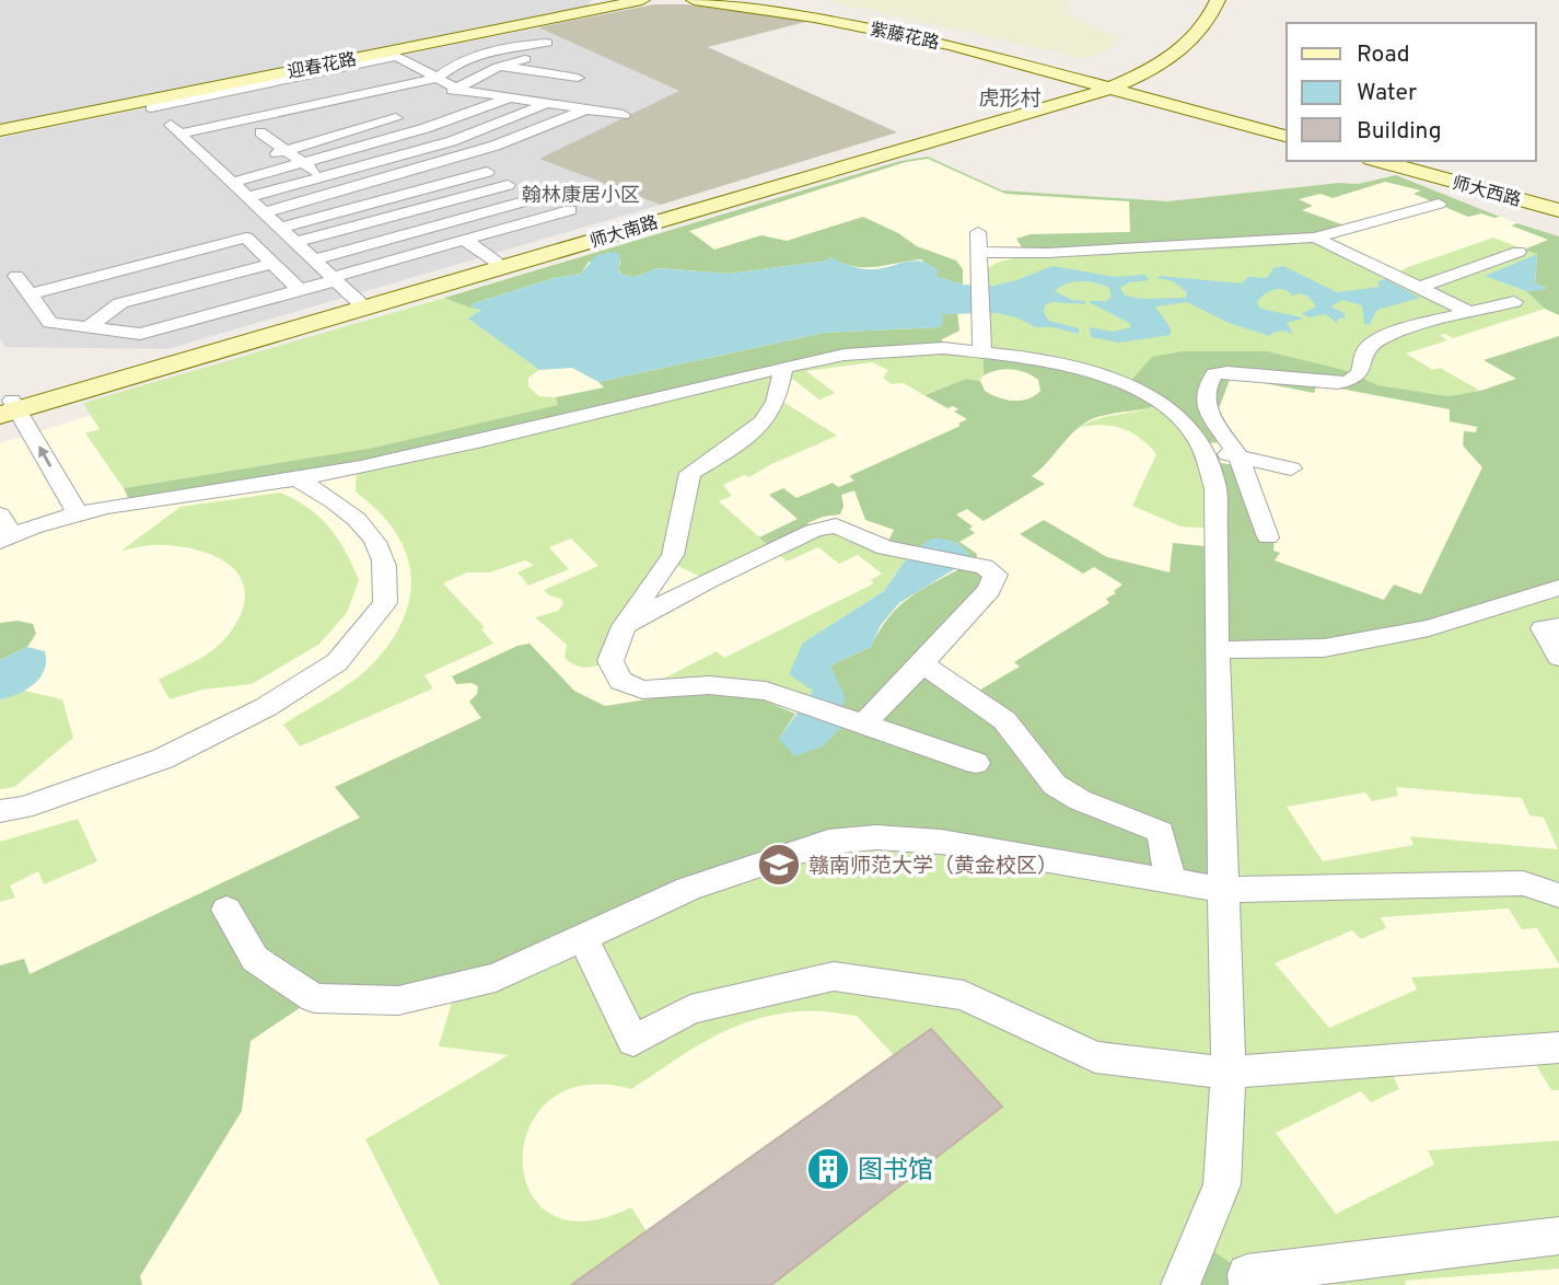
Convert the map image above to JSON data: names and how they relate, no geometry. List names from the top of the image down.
{
  "streets": {
    "main road": [
      "紫藤花路",
      "迎春花路",
      "师大西路",
      "师大南路"
    ]
  },
  "crossings": [
    ["紫藤花路", "师大南路"]
  ],
  "districts": ["虎形村", "翰林康居小区"],
  "places": {
    "school or university": ["赣南师范大学（黄金校区）"],
    "building": ["图书馆"]
  },
  "legend": ["Road", "Water", "Building"]
}
